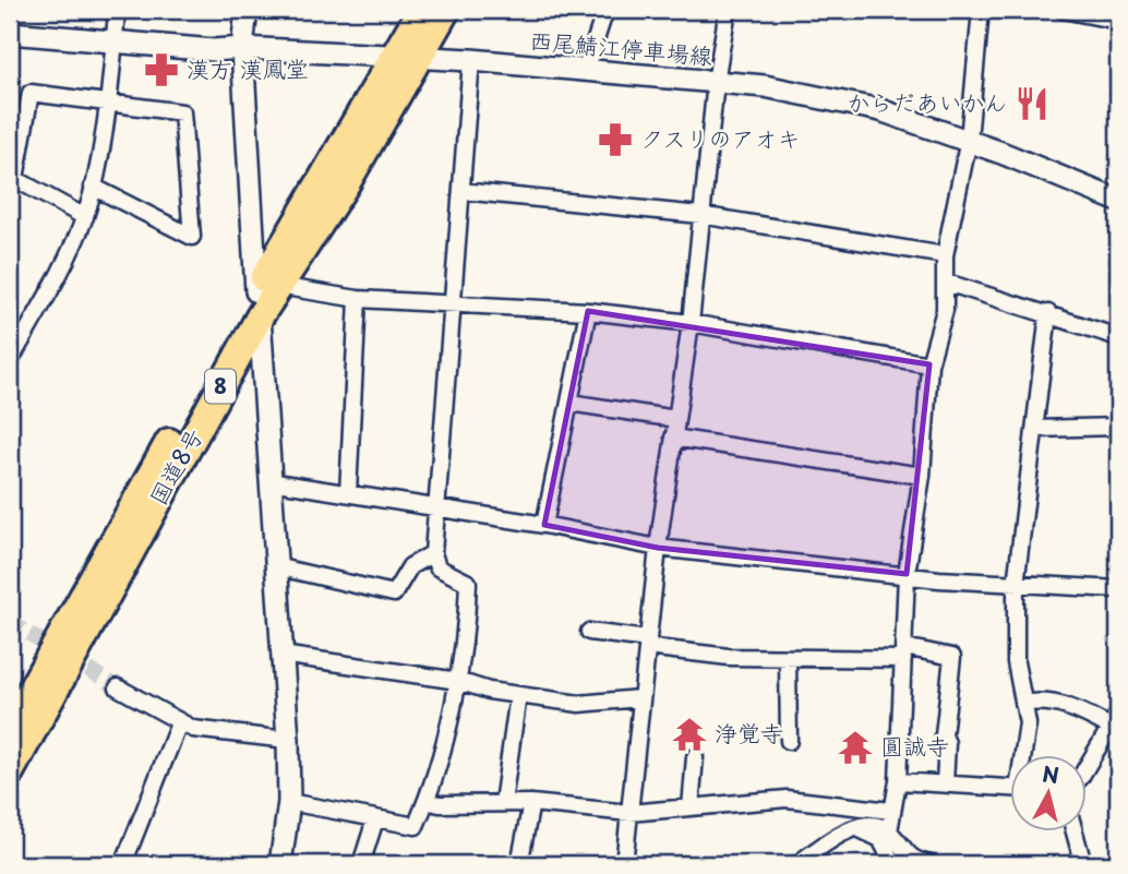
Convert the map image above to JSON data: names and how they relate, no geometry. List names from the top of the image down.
{
  "streets": {
    "highway": ["8", "国道8号"],
    "main road": ["西尾鯖江停車場線"]
  },
  "crossings": [
    ["西尾鯖江停車場線", "国道8号"]
  ],
  "places": {
    "pharmacy": ["漢方 漢鳳堂", "クスリのアオキ"],
    "restaurant": ["からだあいかん"],
    "temple": ["浄覚寺", "圓誠寺"]
  },
  "north": "top"
}
